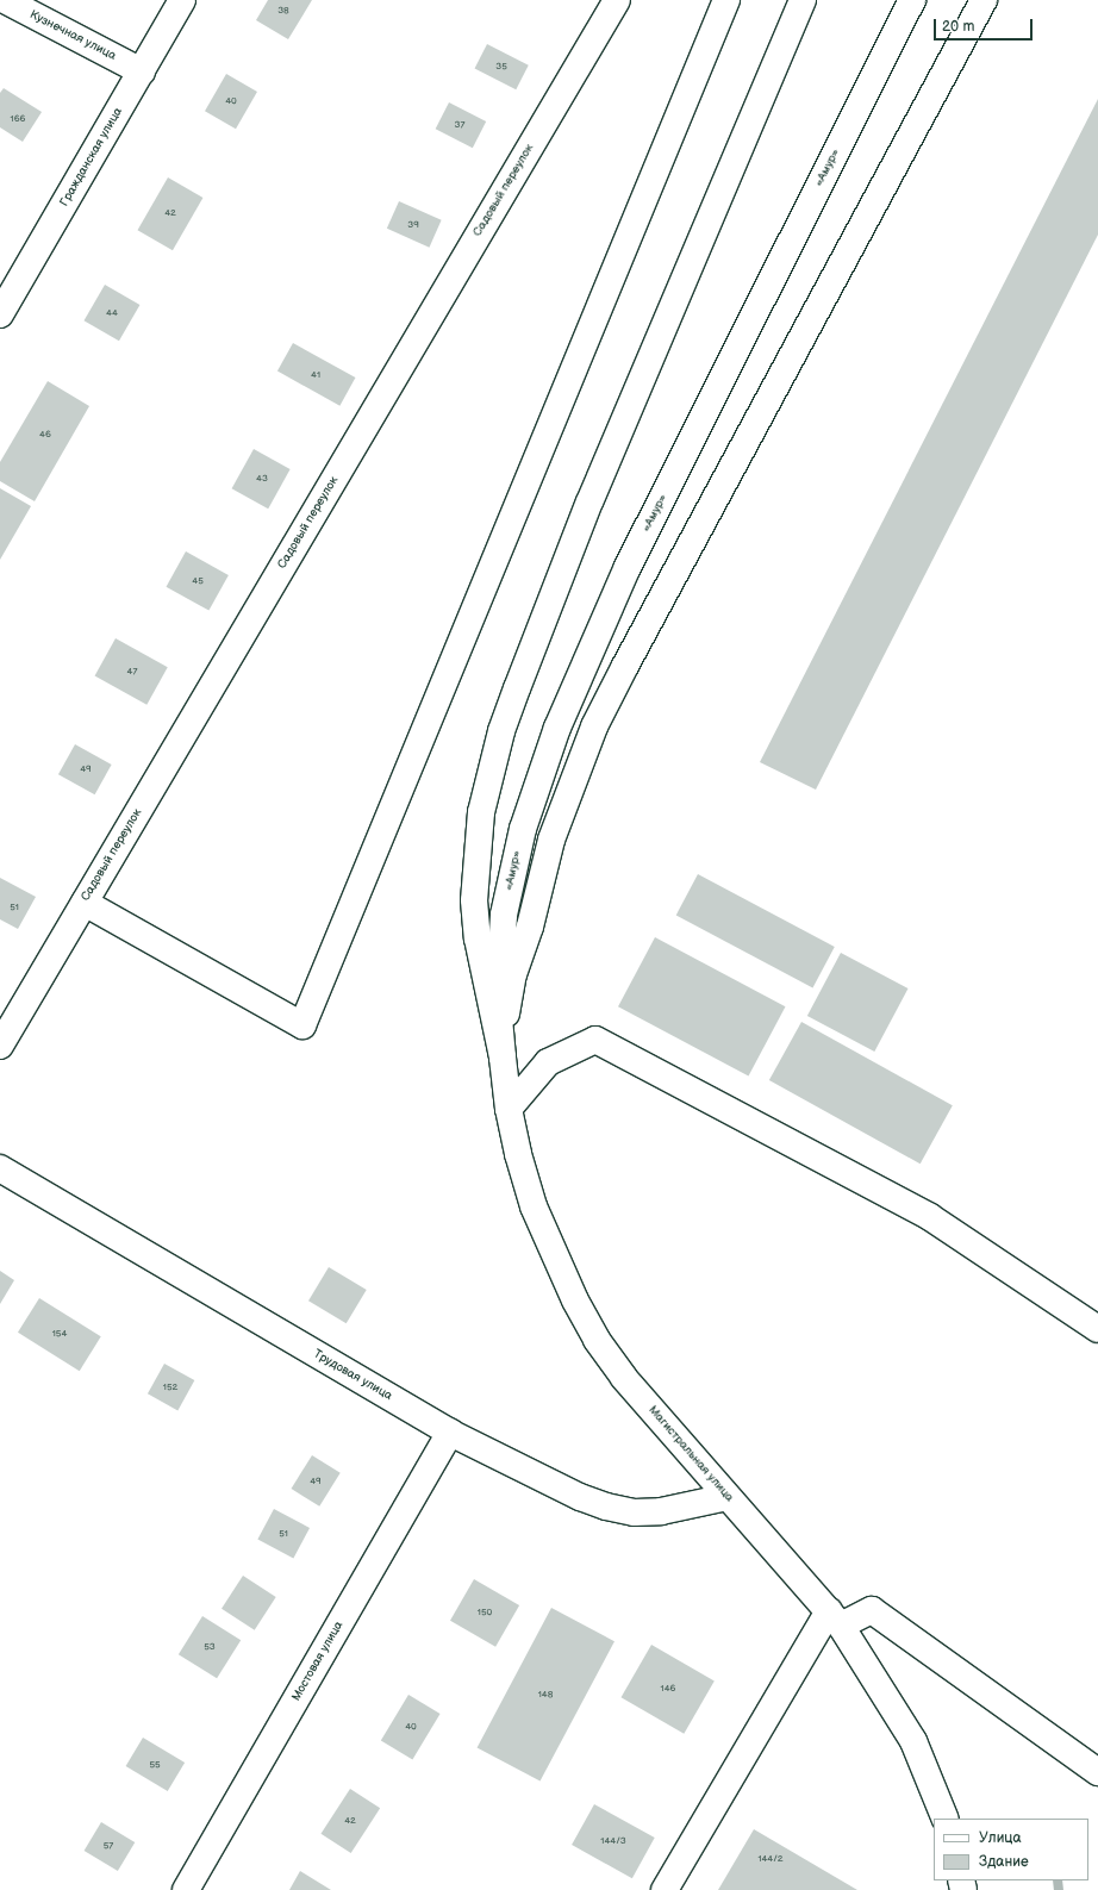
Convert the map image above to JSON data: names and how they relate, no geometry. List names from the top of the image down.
{
  "streets": {
    "main road": [
      "Кузнечная улица",
      "Гражданская улица",
      "«Амур»",
      "Садовый переулок",
      "Трудовая улица",
      "Магистральная улица",
      "Мостовая улица"
    ]
  },
  "crossings": [
    ["Кузнечная улица", "Гражданская улица"],
    ["«Амур»", "Магистральная улица"],
    ["Трудовая улица", "Магистральная улица"],
    ["Трудовая улица", "Мостовая улица"]
  ],
  "house_numbers": [
    "38",
    "35",
    "40",
    "166",
    "37",
    "42",
    "39",
    "44",
    "41",
    "46",
    "43",
    "45",
    "47",
    "49",
    "51",
    "154",
    "152",
    "49",
    "51",
    "150",
    "53",
    "146",
    "148",
    "40",
    "55",
    "42",
    "144/3",
    "57",
    "144/2"
  ],
  "legend": ["Улица", "Здание"],
  "scale_bar": "20 m"
}
